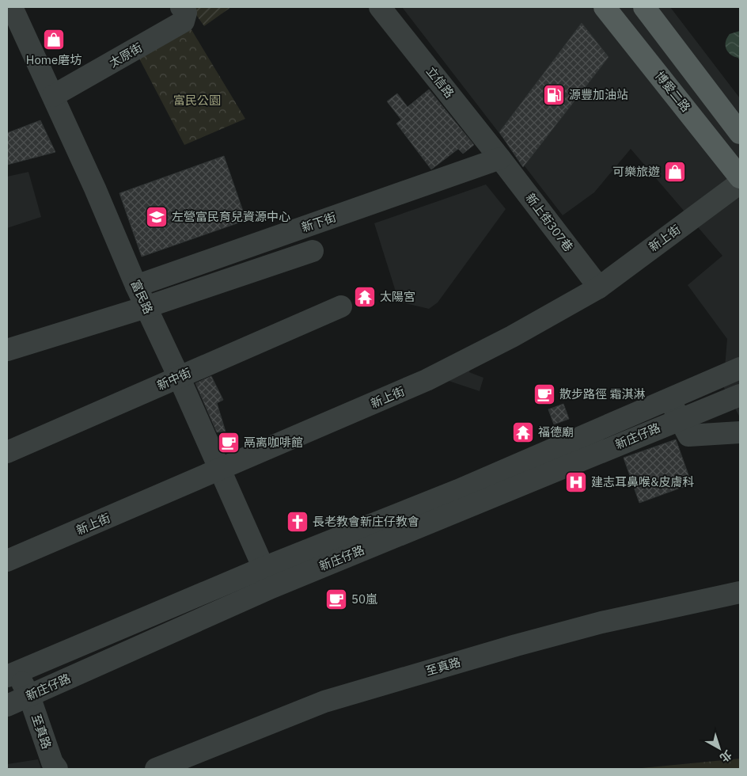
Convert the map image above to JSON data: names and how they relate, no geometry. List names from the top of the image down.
{
  "streets": {
    "main road": ["博愛二路"],
    "street": [
      "太原街",
      "立信路",
      "新下街",
      "新上街307巷",
      "新上街",
      "富民路",
      "新中街",
      "新庄仔路",
      "至真路"
    ]
  },
  "crossings": [
    ["太原街", "富民路"],
    ["立信路", "新下街"],
    ["立信路", "新上街307巷"],
    ["新下街", "新上街307巷"],
    ["新下街", "富民路"],
    ["新上街307巷", "新上街"],
    ["新上街", "富民路"],
    ["富民路", "新中街"],
    ["富民路", "新庄仔路"],
    ["新庄仔路", "至真路"]
  ],
  "parks": ["富民公園"],
  "places": {
    "shop": ["Home磨坊", "可樂旅遊"],
    "fuel station": ["源豐加油站"],
    "school or university": ["左營富民育兒資源中心"],
    "temple": ["太陽宮", "福德廟"],
    "cafe": ["散步路徑 霜淇淋", "鬲离咖啡館", "50嵐"],
    "hospital": ["建志耳鼻喉&皮膚科"],
    "church": ["長老教會新庄仔教會"]
  },
  "north": "bottom right"
}
